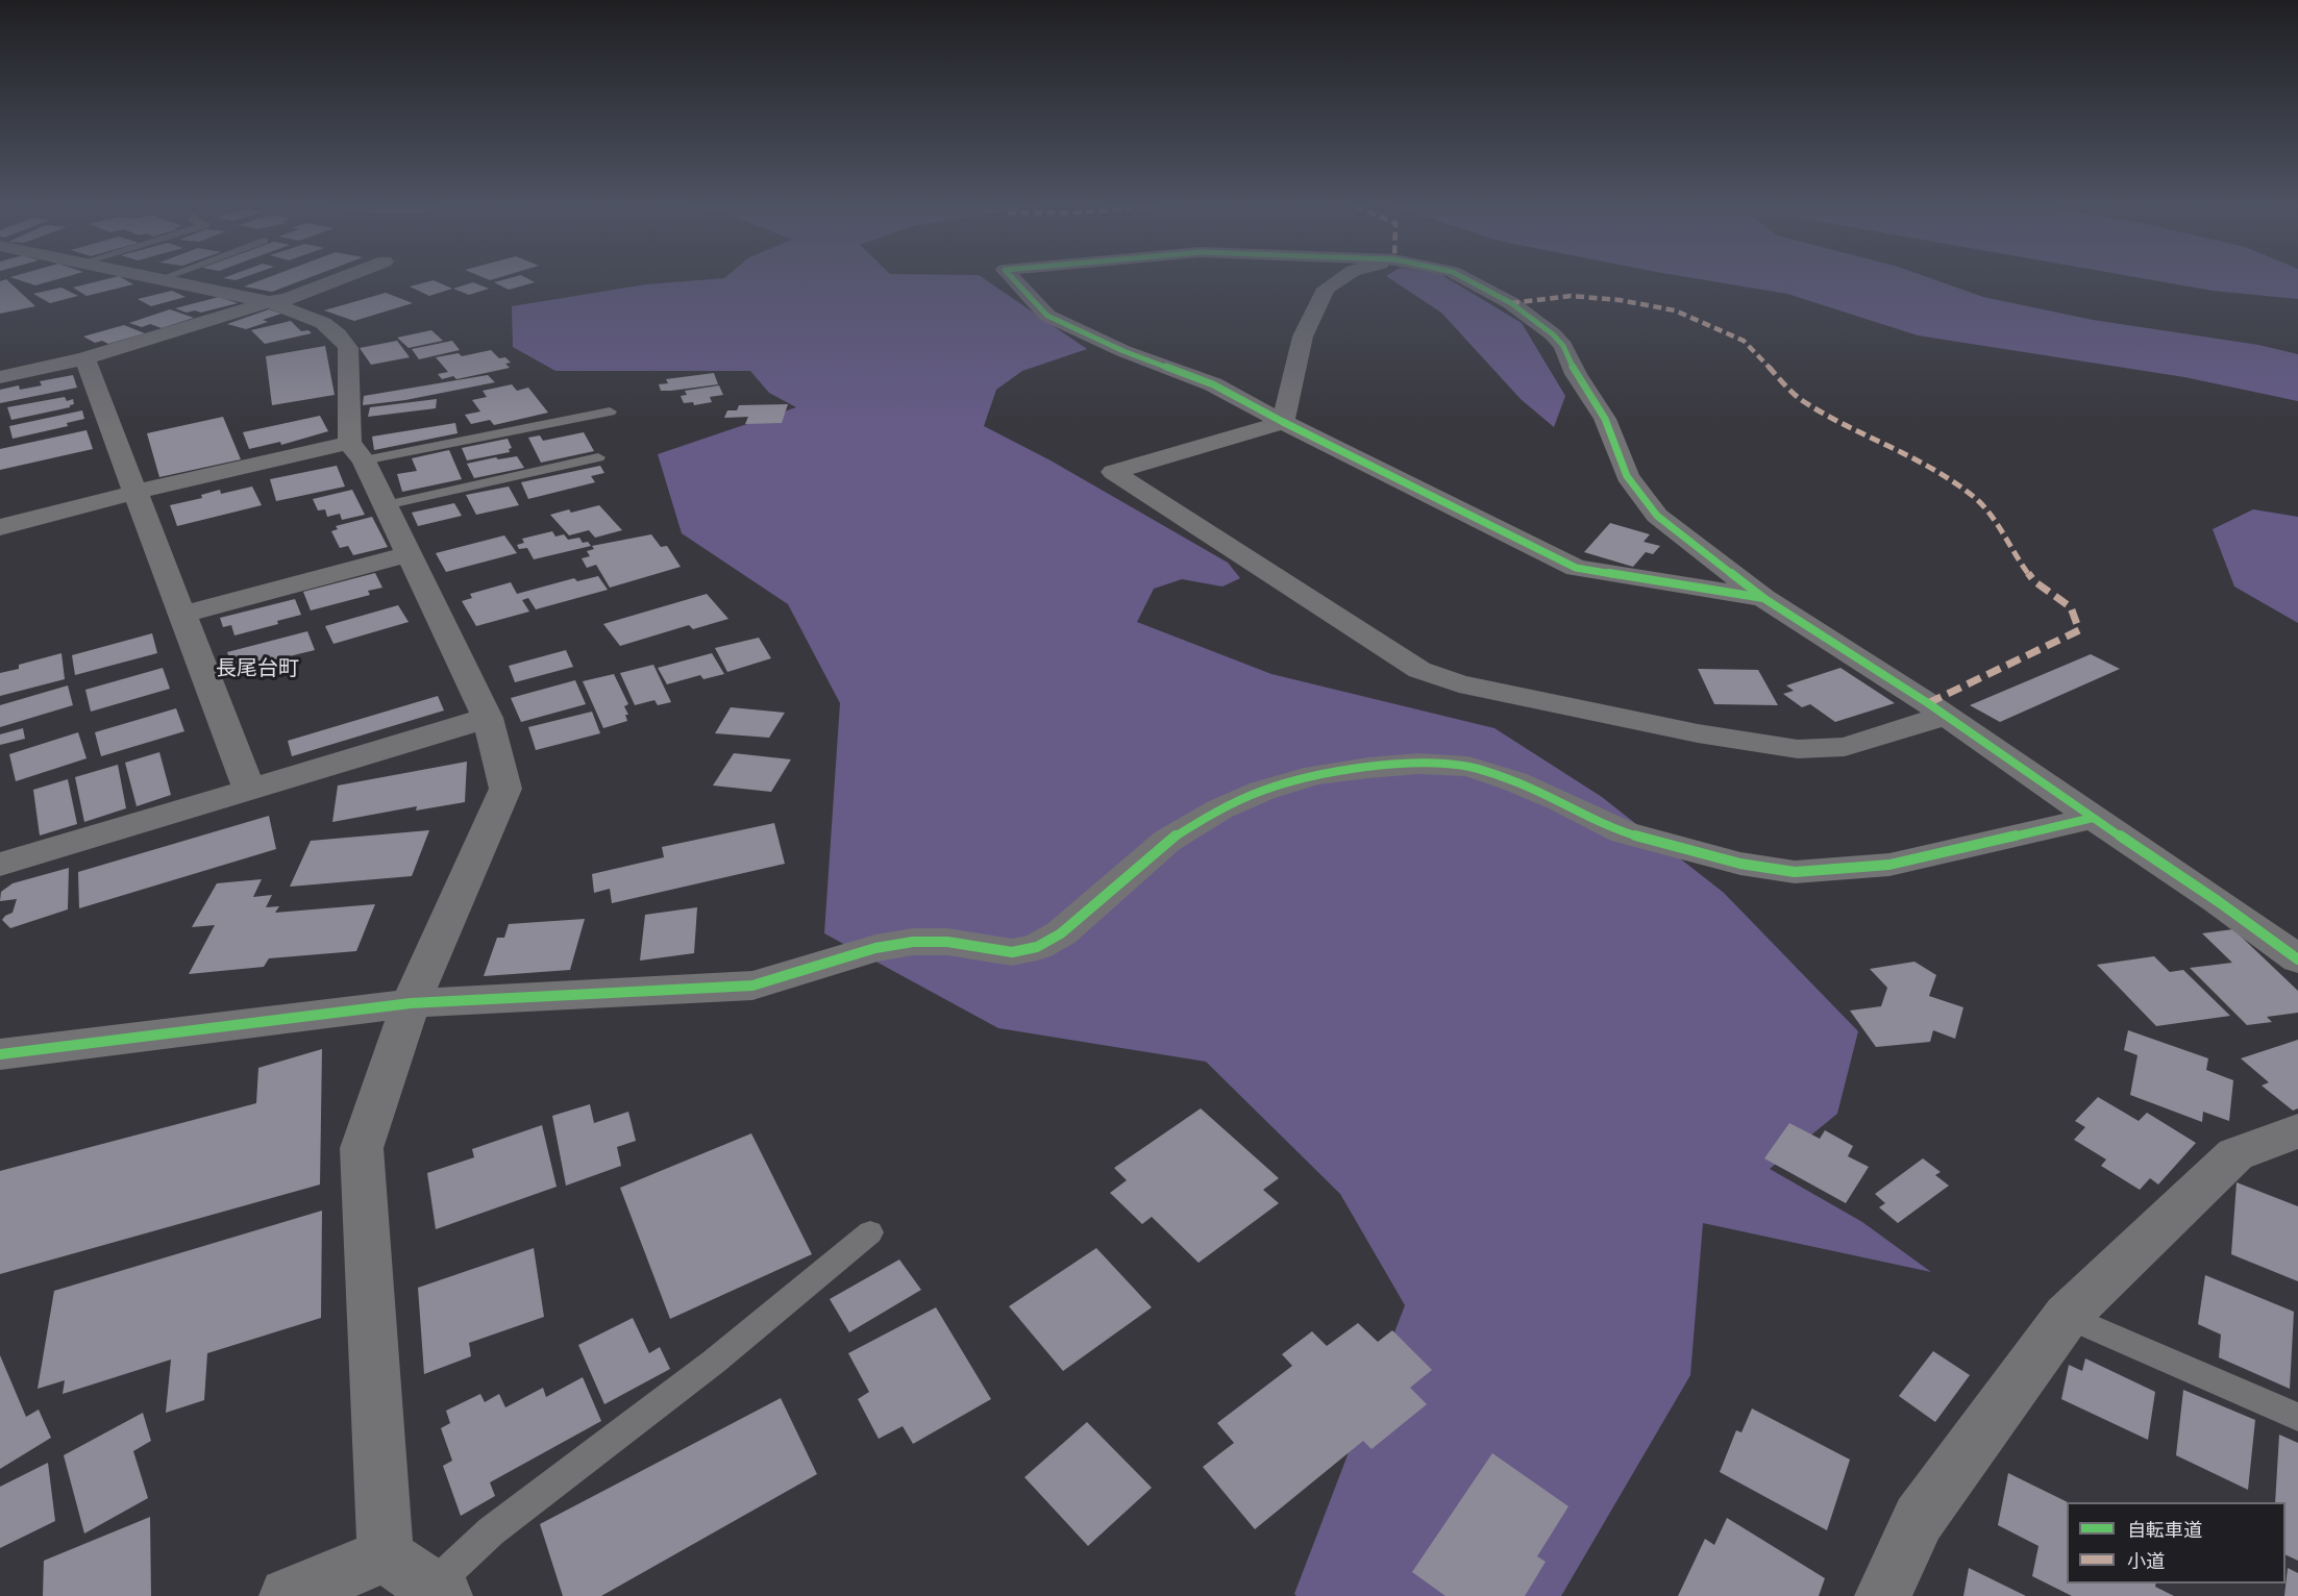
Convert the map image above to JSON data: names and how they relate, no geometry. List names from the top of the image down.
{
  "districts": ["長尾台町"],
  "legend": ["自転車道", "小道"]
}
